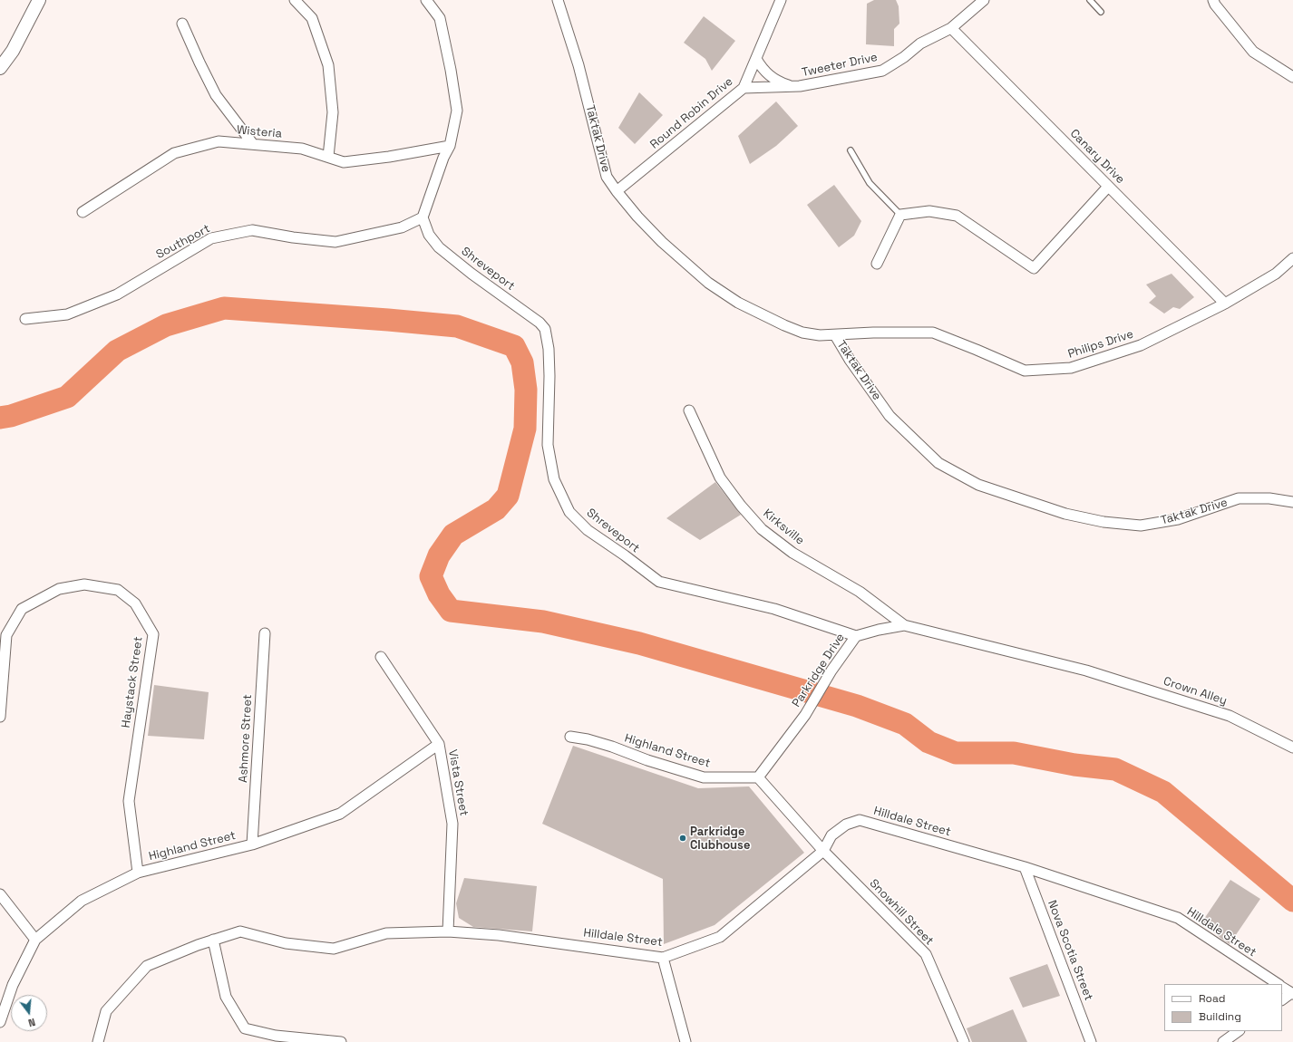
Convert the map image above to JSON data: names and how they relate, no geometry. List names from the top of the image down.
{
  "streets": {
    "street": [
      "Tweeter Drive",
      "Round Robin Drive",
      "Wisteria",
      "Taktak Drive",
      "Canary Drive",
      "Southport",
      "Shreveport",
      "Philips Drive",
      "Kirksville",
      "Parkridge Drive",
      "Haystack Street",
      "Crown Alley",
      "Ashmore Street",
      "Highland Street",
      "Vista Street",
      "Hilldale Street",
      "Snowhill Street",
      "Nova Scotia Street"
    ]
  },
  "crossings": [
    ["Tweeter Drive", "Round Robin Drive"],
    ["Tweeter Drive", "Canary Drive"],
    ["Round Robin Drive", "Taktak Drive"],
    ["Taktak Drive", "Philips Drive"],
    ["Canary Drive", "Philips Drive"],
    ["Southport", "Shreveport"],
    ["Shreveport", "Parkridge Drive"],
    ["Kirksville", "Parkridge Drive"],
    ["Parkridge Drive", "Crown Alley"],
    ["Parkridge Drive", "Highland Street"],
    ["Haystack Street", "Highland Street"],
    ["Ashmore Street", "Highland Street"],
    ["Highland Street", "Vista Street"],
    ["Vista Street", "Hilldale Street"],
    ["Hilldale Street", "Snowhill Street"],
    ["Hilldale Street", "Nova Scotia Street"]
  ],
  "places": ["Parkridge Clubhouse"],
  "legend": ["Road", "Building"],
  "north": "bottom"
}
